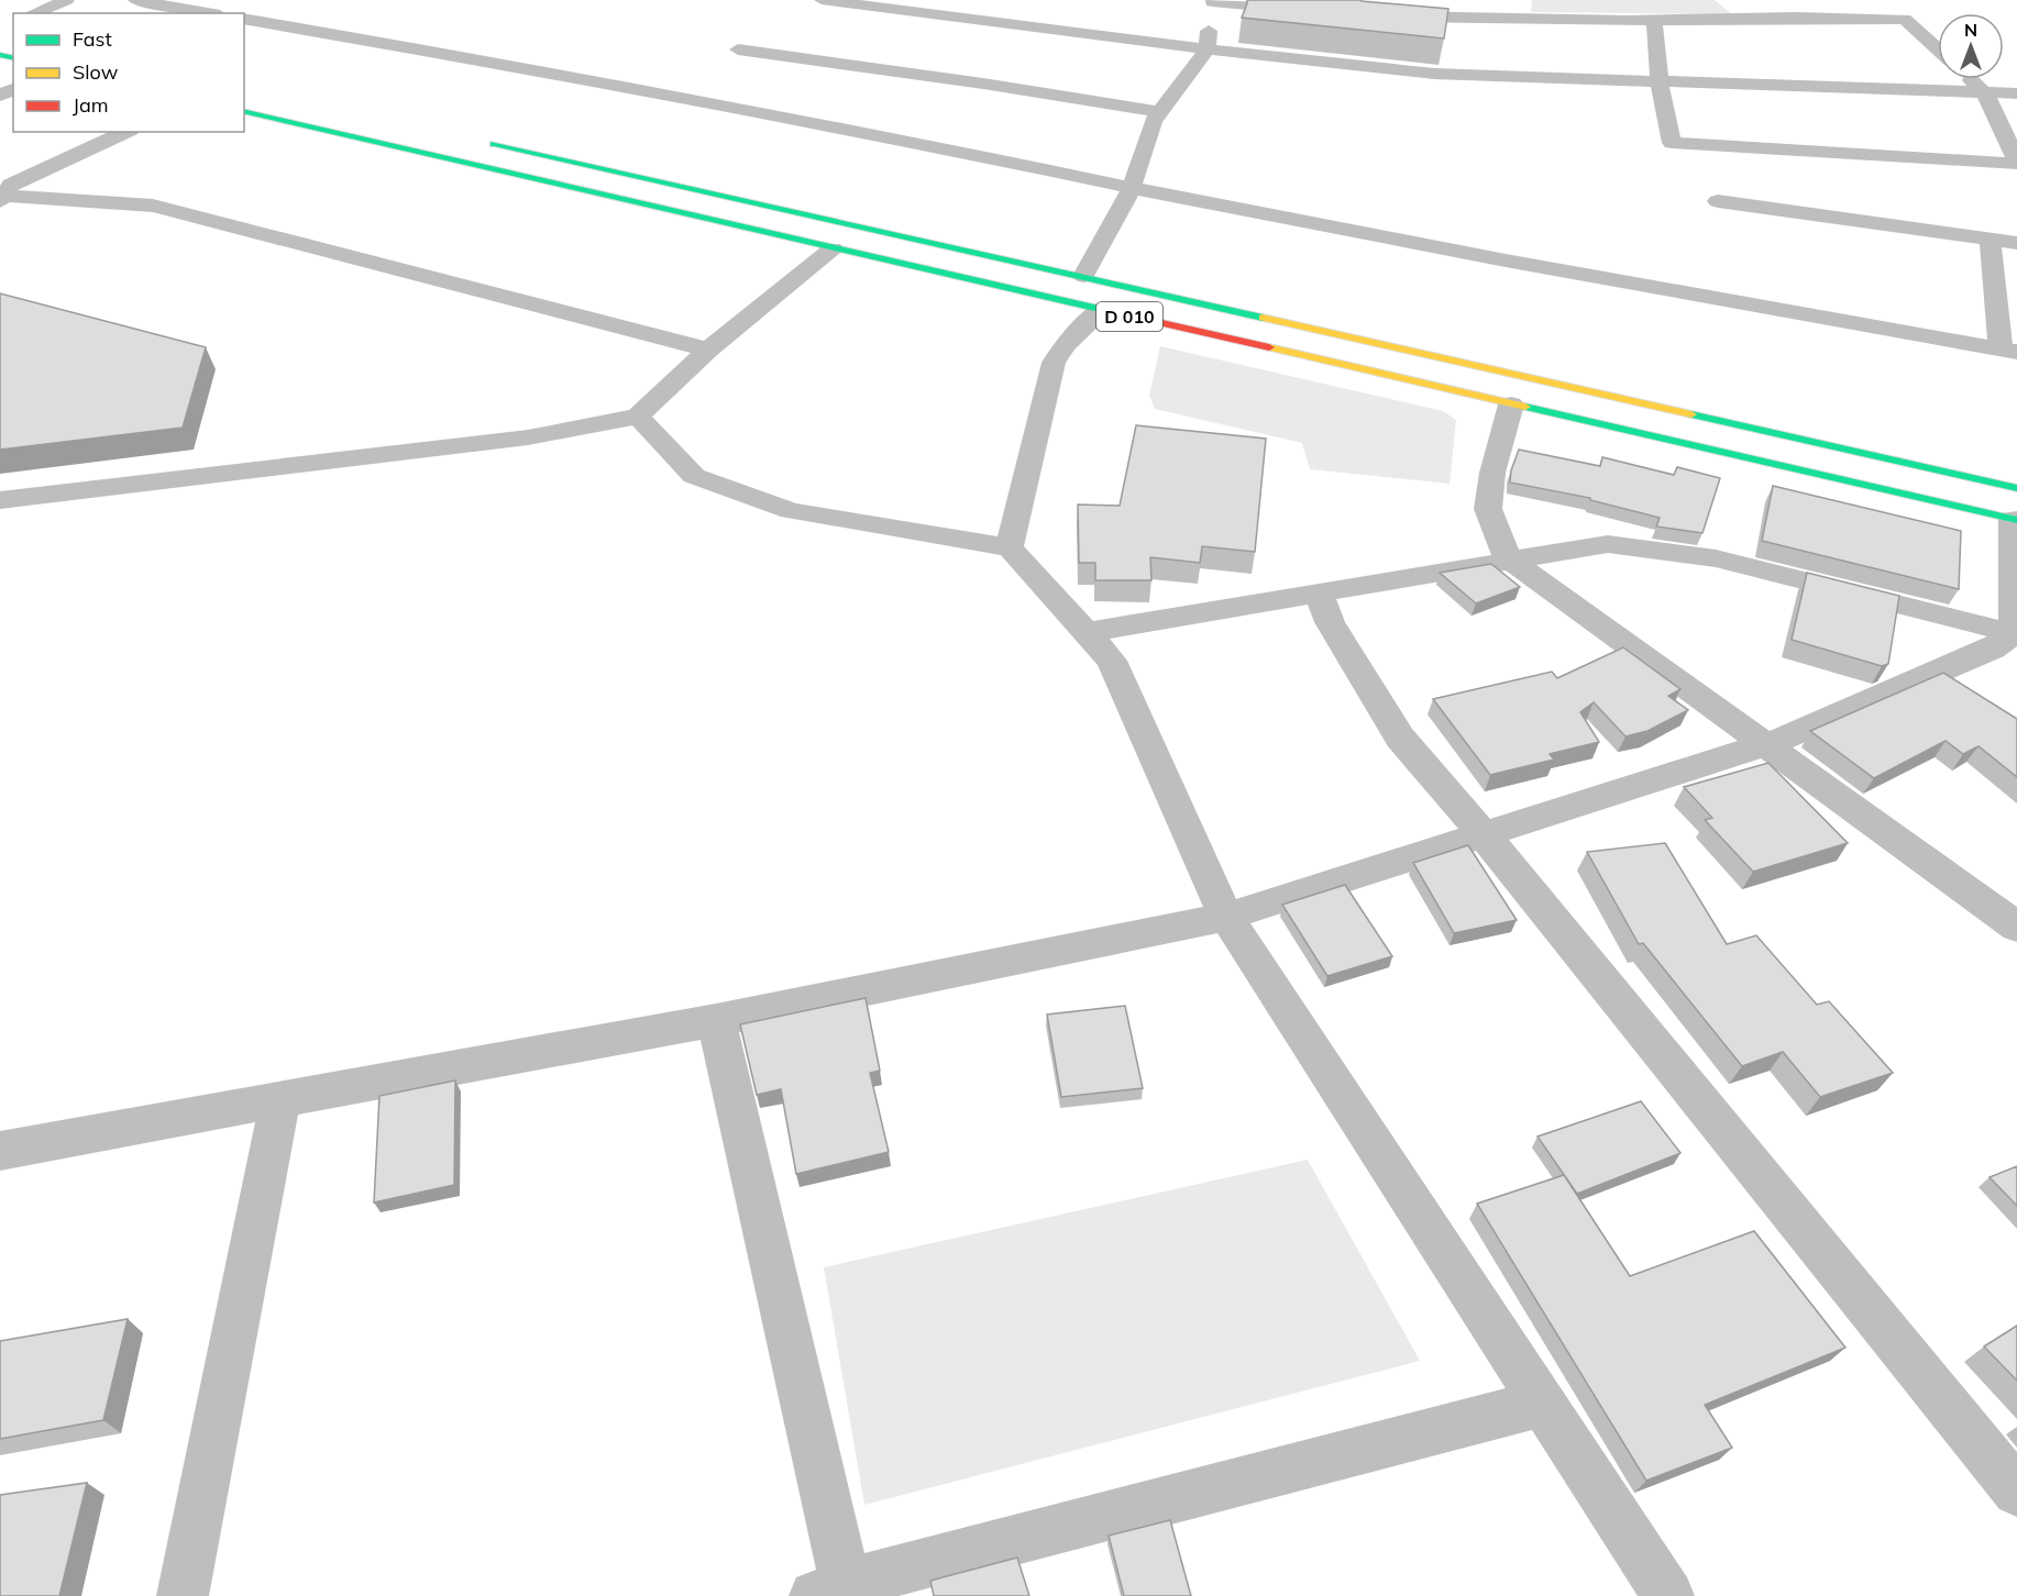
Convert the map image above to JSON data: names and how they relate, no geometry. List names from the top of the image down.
{
  "streets": {
    "highway": ["D 010"]
  },
  "legend": ["Fast", "Slow", "Jam"],
  "north": "top"
}
